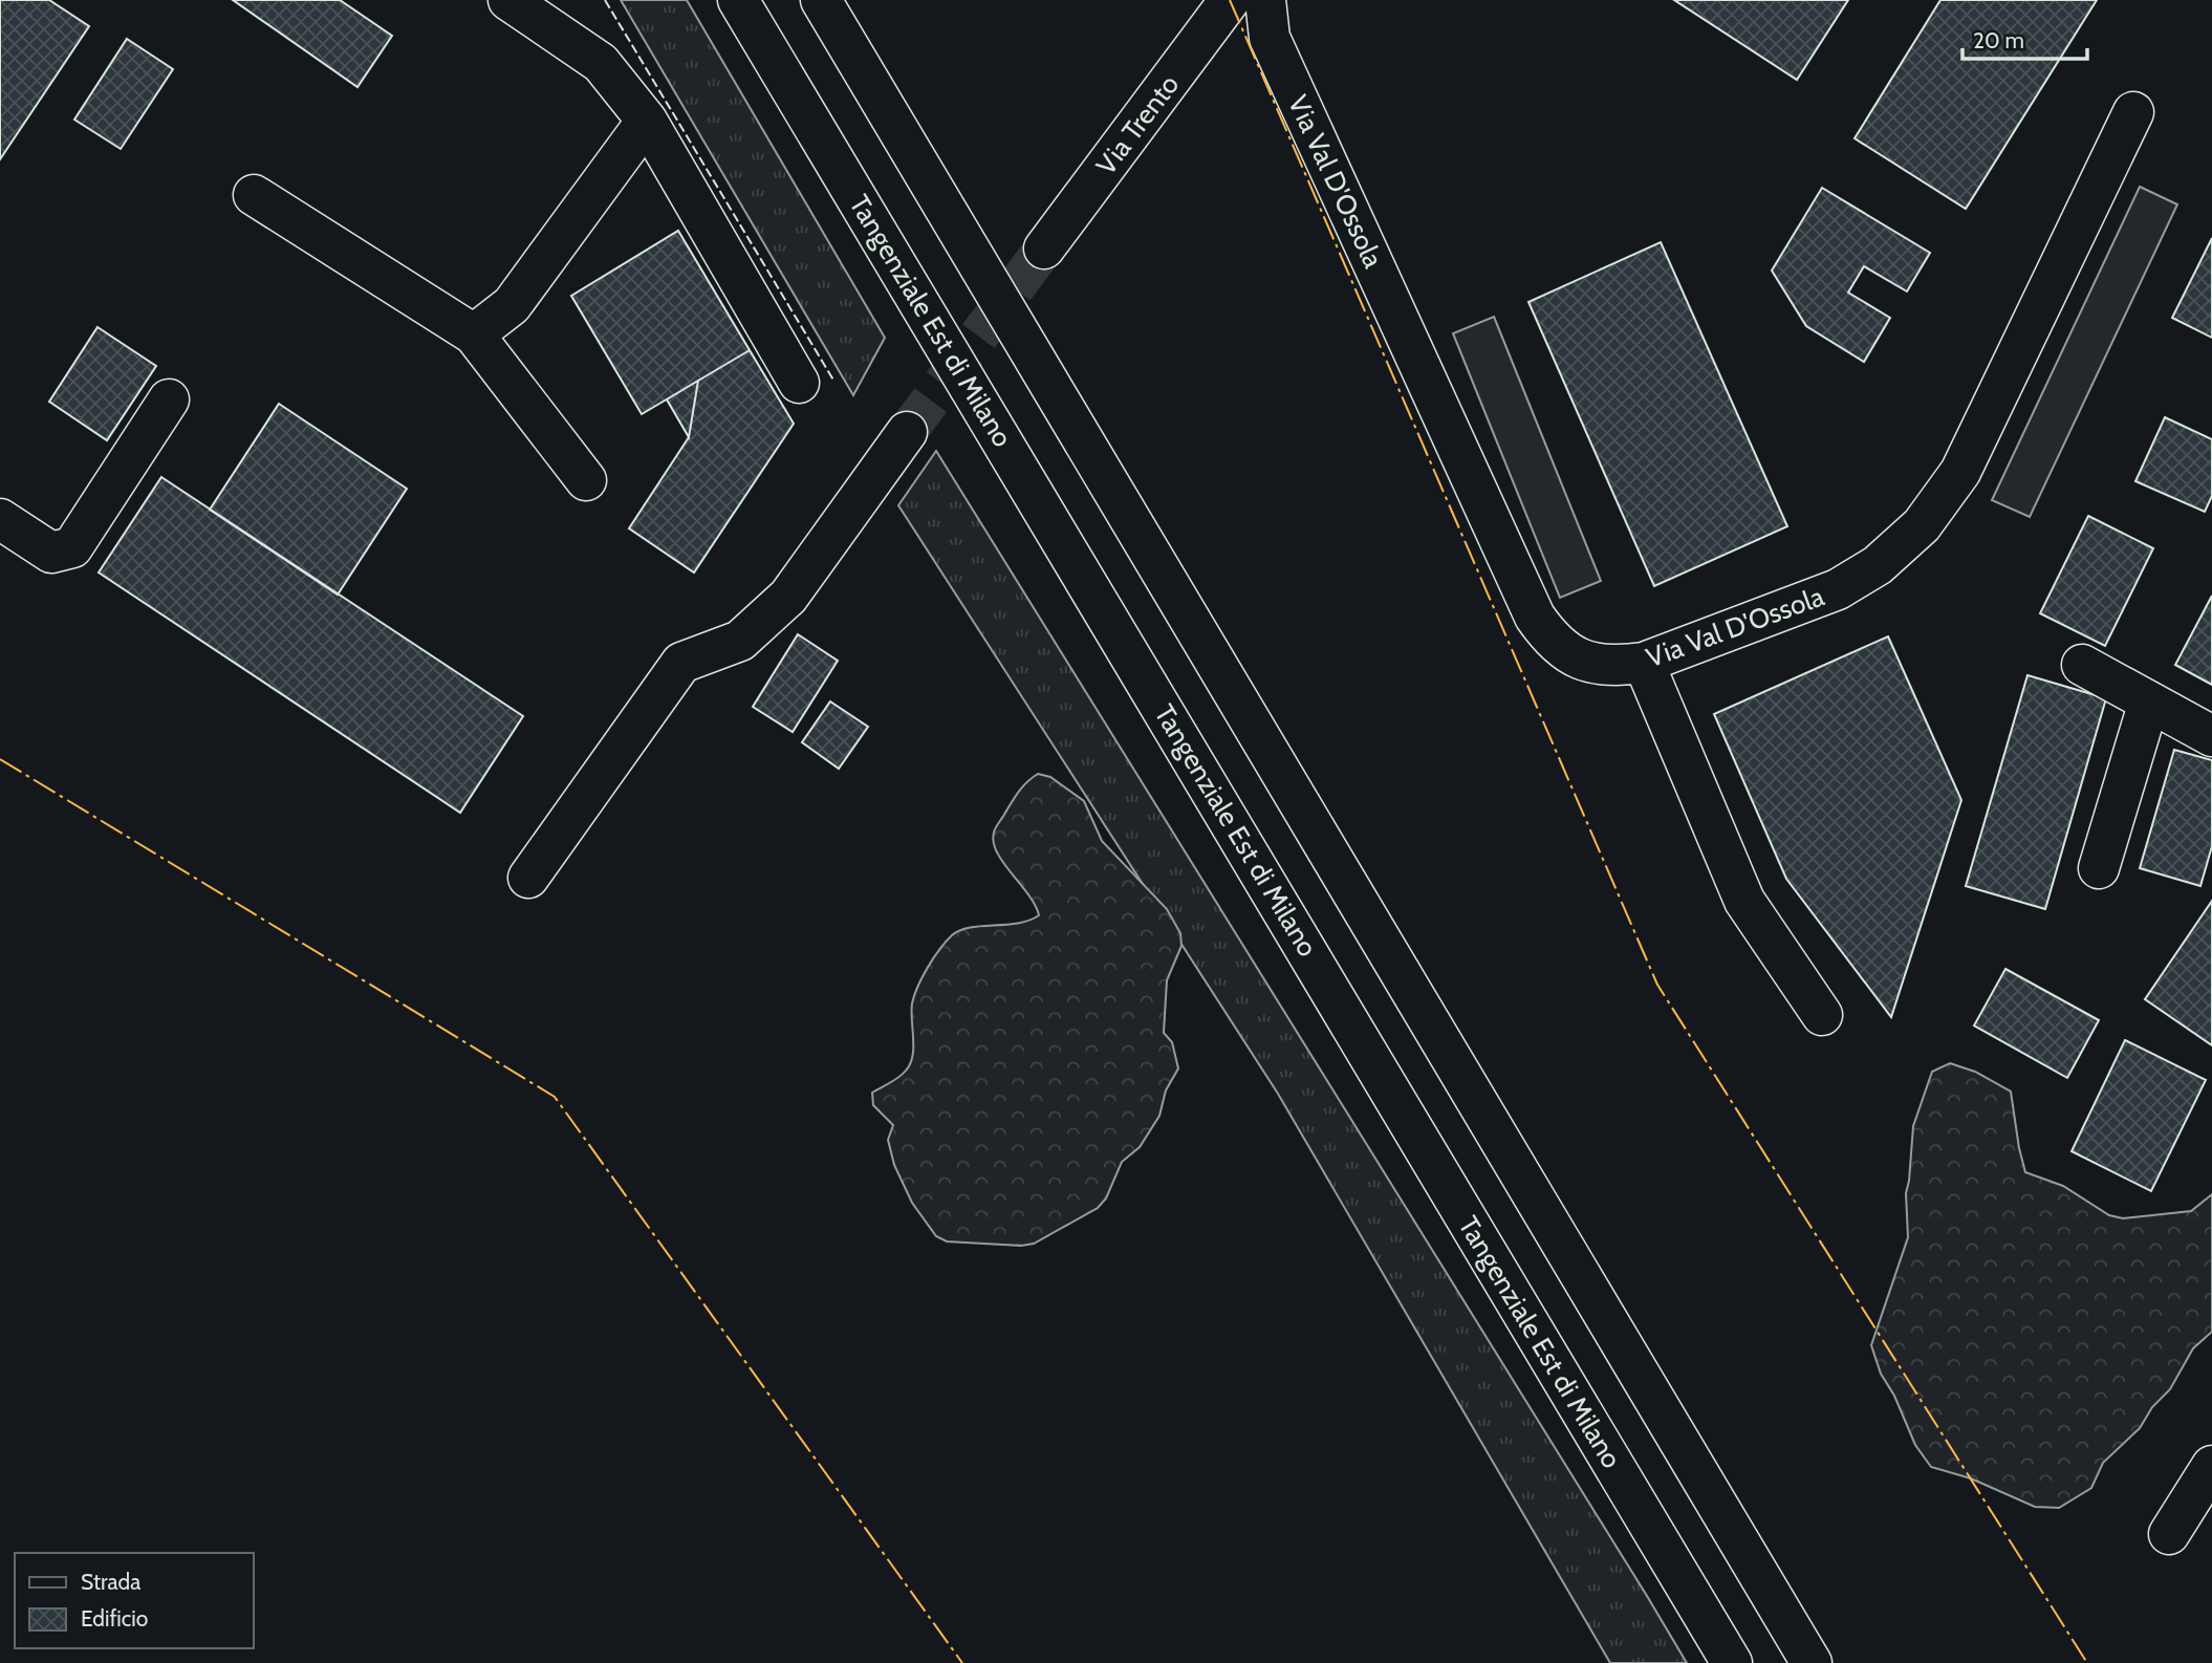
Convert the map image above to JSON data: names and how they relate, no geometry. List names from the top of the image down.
{
  "streets": {
    "main road": ["Via Trento", "Via Val D'Ossola", "Tangenziale Est di Milano"]
  },
  "legend": ["Strada", "Edificio"],
  "scale_bar": "20 m"
}
